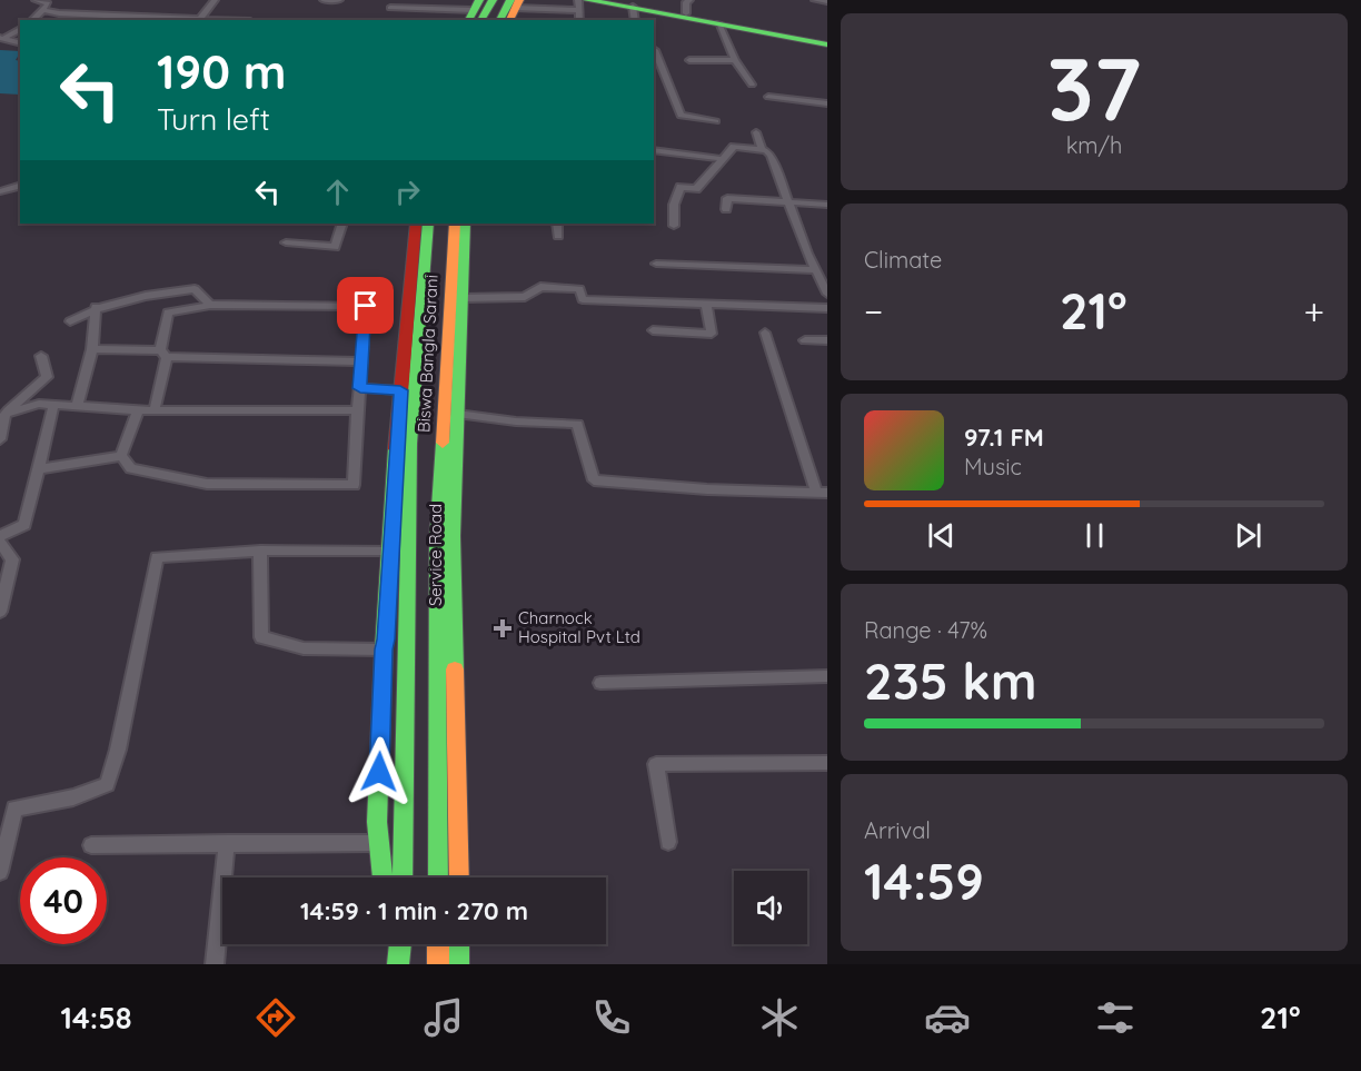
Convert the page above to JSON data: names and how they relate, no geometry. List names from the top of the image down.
{
  "streets": {
    "main road": ["Biswa Bangla Sarani", "Service Road"]
  },
  "crossings": [
    ["Biswa Bangla Sarani", "Service Road"]
  ],
  "places": {
    "health": ["Charnock Hospital Pvt Ltd"]
  },
  "page": {
    "tile": [
      ["37", "km/h"],
      "Climate",
      ["Range · 47%", "235 km"],
      ["Arrival", "14:59"]
    ],
    "turn": ["190 m", "Turn left"],
    "heat": ["−", "21°", "+"],
    "song": ["97.1 FM", "Music"],
    "limit": "40",
    "trip": "14:59 · 1 min · 270 m",
    "tabs": ["14:58", "21°"]
  }
}
